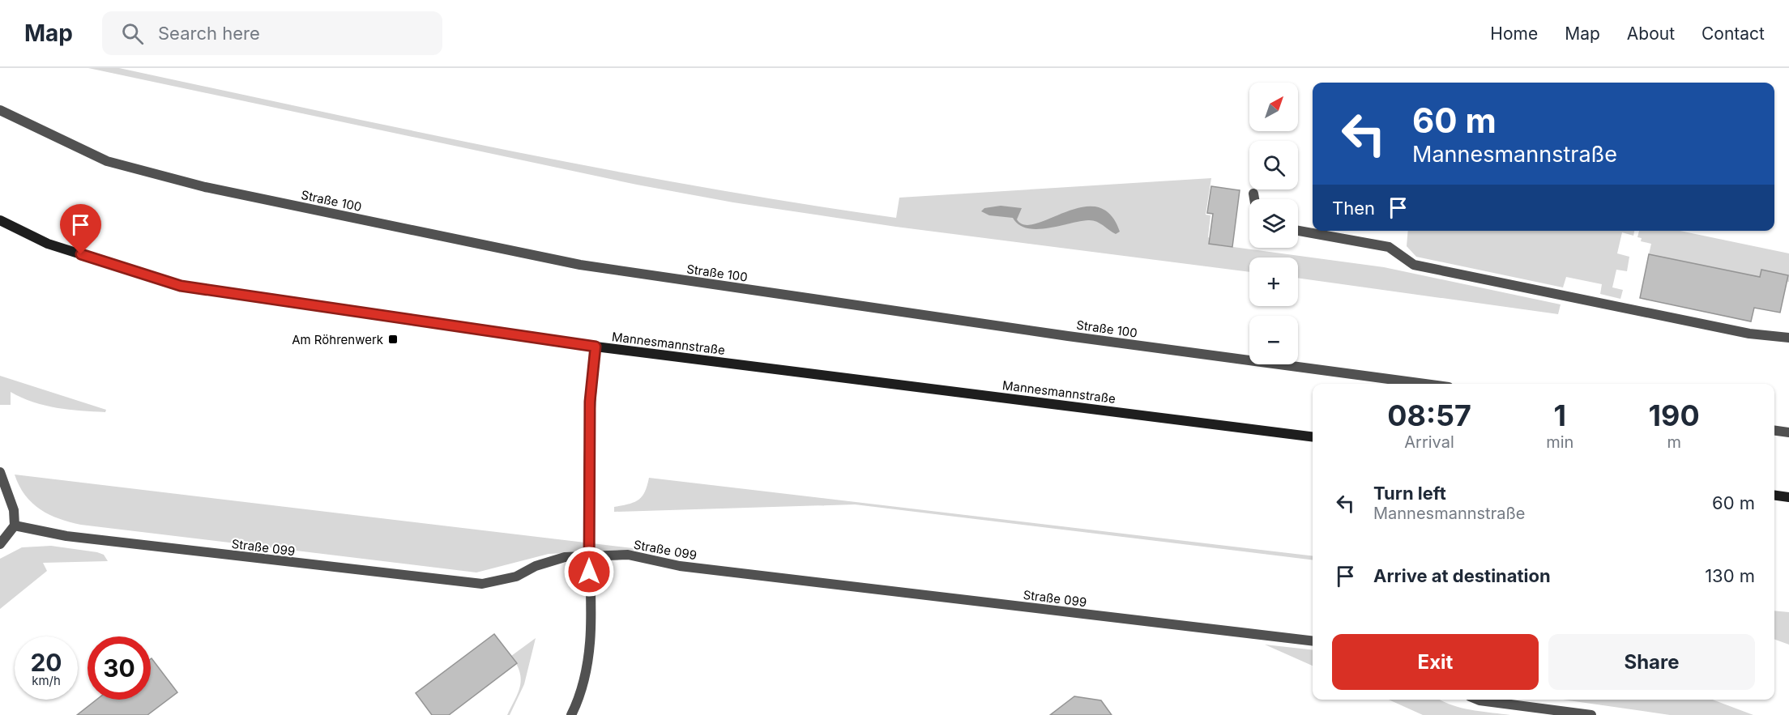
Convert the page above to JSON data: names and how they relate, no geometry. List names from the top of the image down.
{
  "streets": {
    "main road": ["Mannesmannstraße"],
    "street": ["Straße 100", "Straße 099"]
  },
  "places": {
    "transit": ["Am Röhrenwerk"]
  },
  "north": "top right",
  "page": {
    "header": "Map",
    "search": "Search here",
    "nav": [
      "Home",
      "Map",
      "About",
      "Contact"
    ],
    "map_buttons": ["+", "−"],
    "turn": ["60 m", "Mannesmannstraße"],
    "then": "Then",
    "eta": [
      "08:57",
      "Arrival",
      "1",
      "min",
      "190",
      "m"
    ],
    "list": [
      {
        "name": "Turn left",
        "note": "Mannesmannstraße",
        "value": "60 m"
      },
      {
        "name": "Arrive at destination",
        "value": "130 m"
      }
    ],
    "buttons": ["Exit", "Share"],
    "speed": "20 km/h",
    "limit": "30"
  }
}
